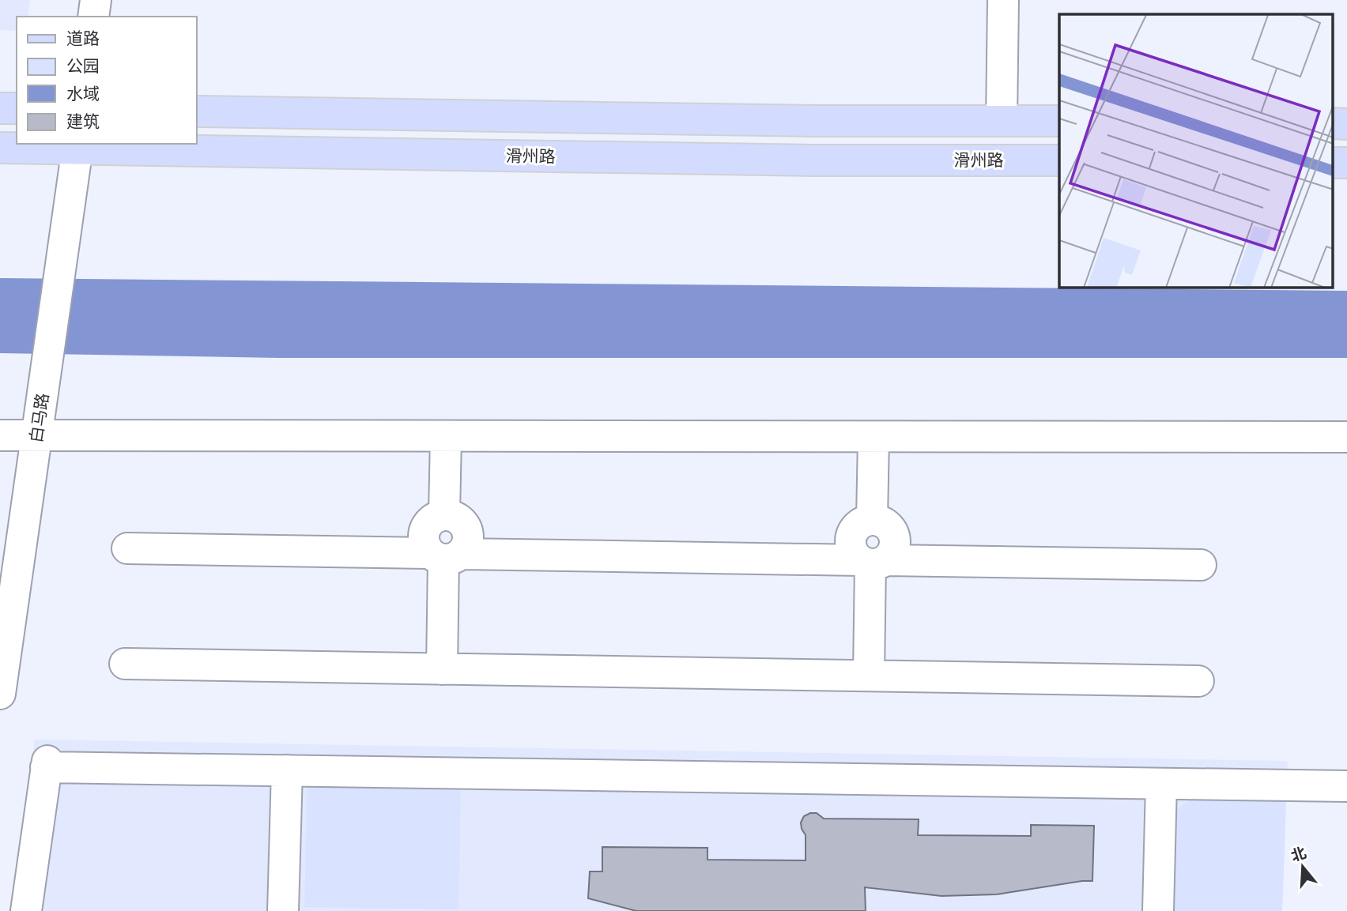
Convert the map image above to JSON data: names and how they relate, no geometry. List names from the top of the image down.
{
  "streets": {
    "main road": ["滑州路"],
    "street": ["白马路"]
  },
  "crossings": [
    ["滑州路", "白马路"]
  ],
  "legend": [
    "道路",
    "公园",
    "水域",
    "建筑"
  ],
  "north": "top"
}
